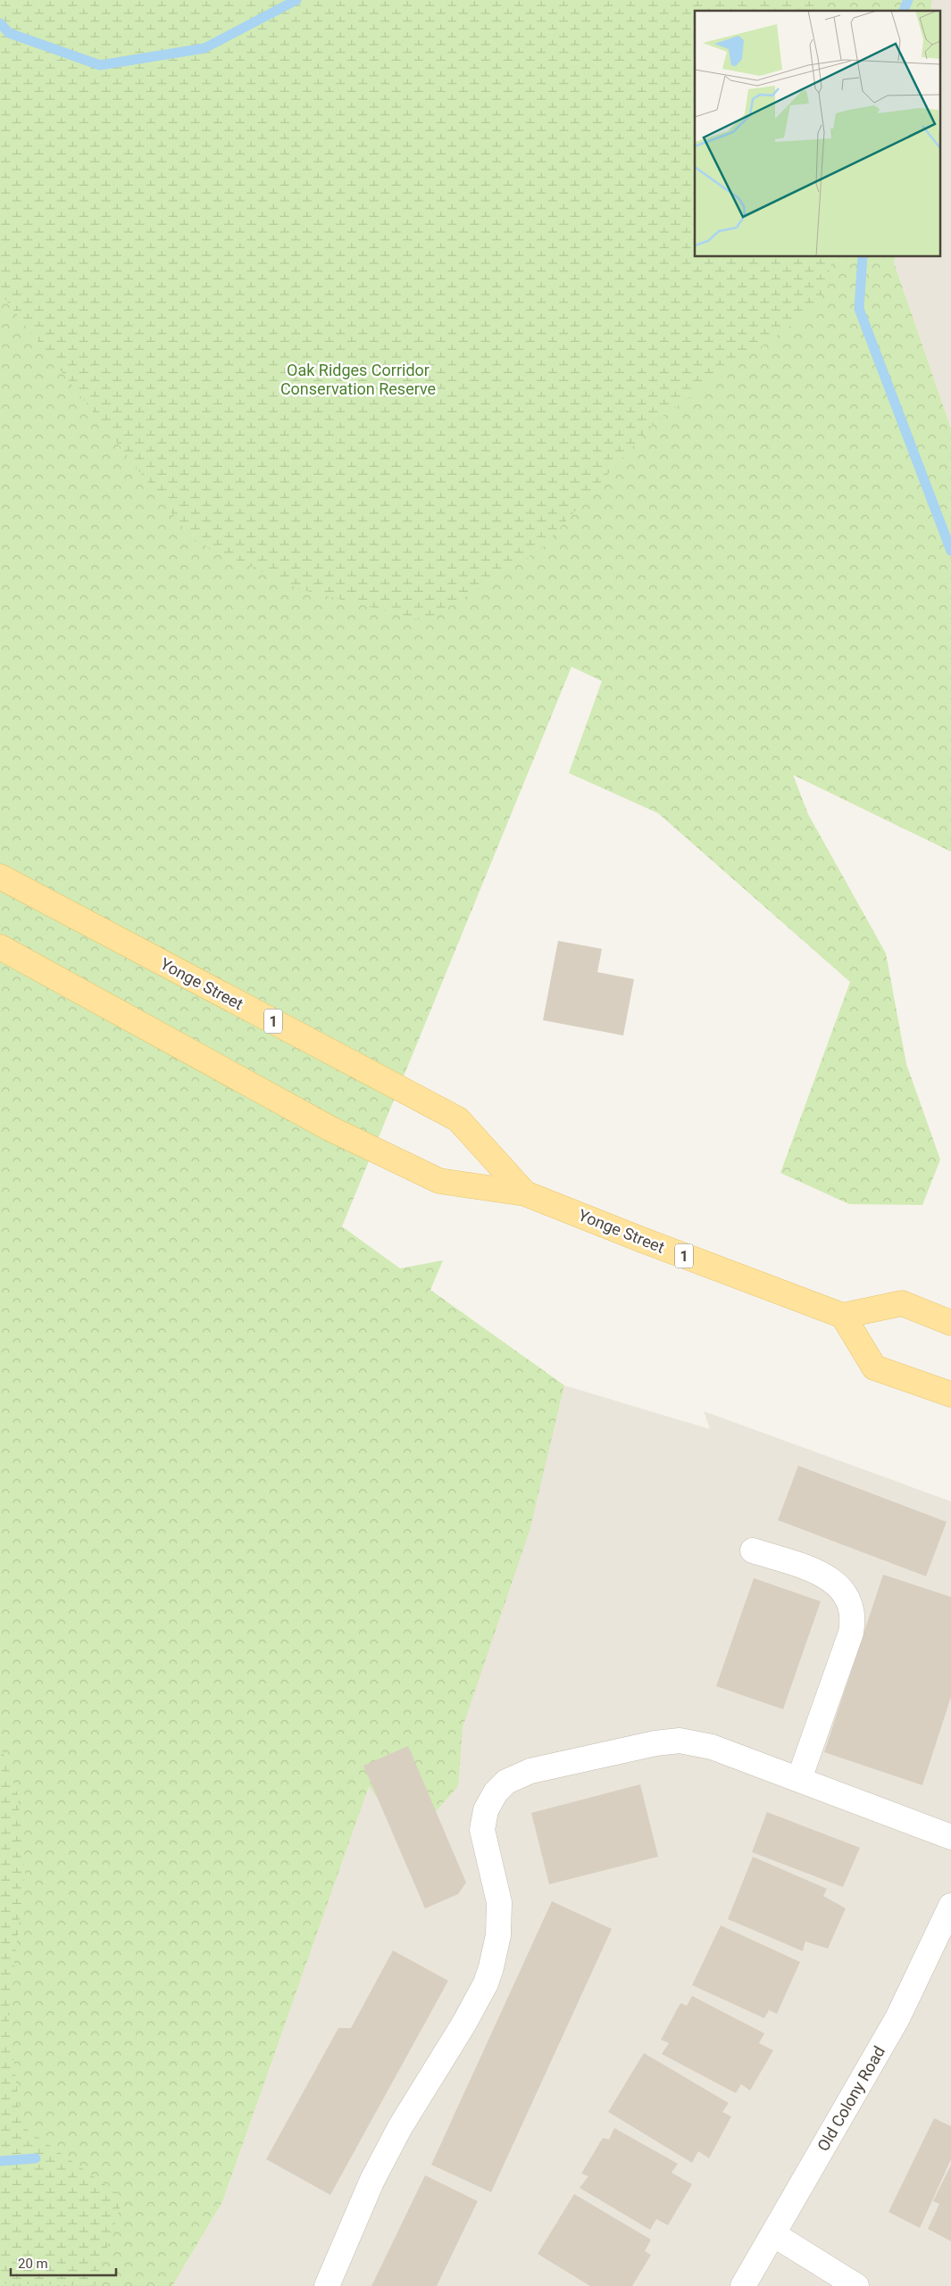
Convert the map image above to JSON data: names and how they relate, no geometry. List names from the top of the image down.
{
  "streets": {
    "main road": ["Yonge Street", "1"],
    "street": ["Old Colony Road"]
  },
  "parks": ["Oak Ridges Corridor Conservation Reserve"],
  "scale_bar": "20 m"
}
